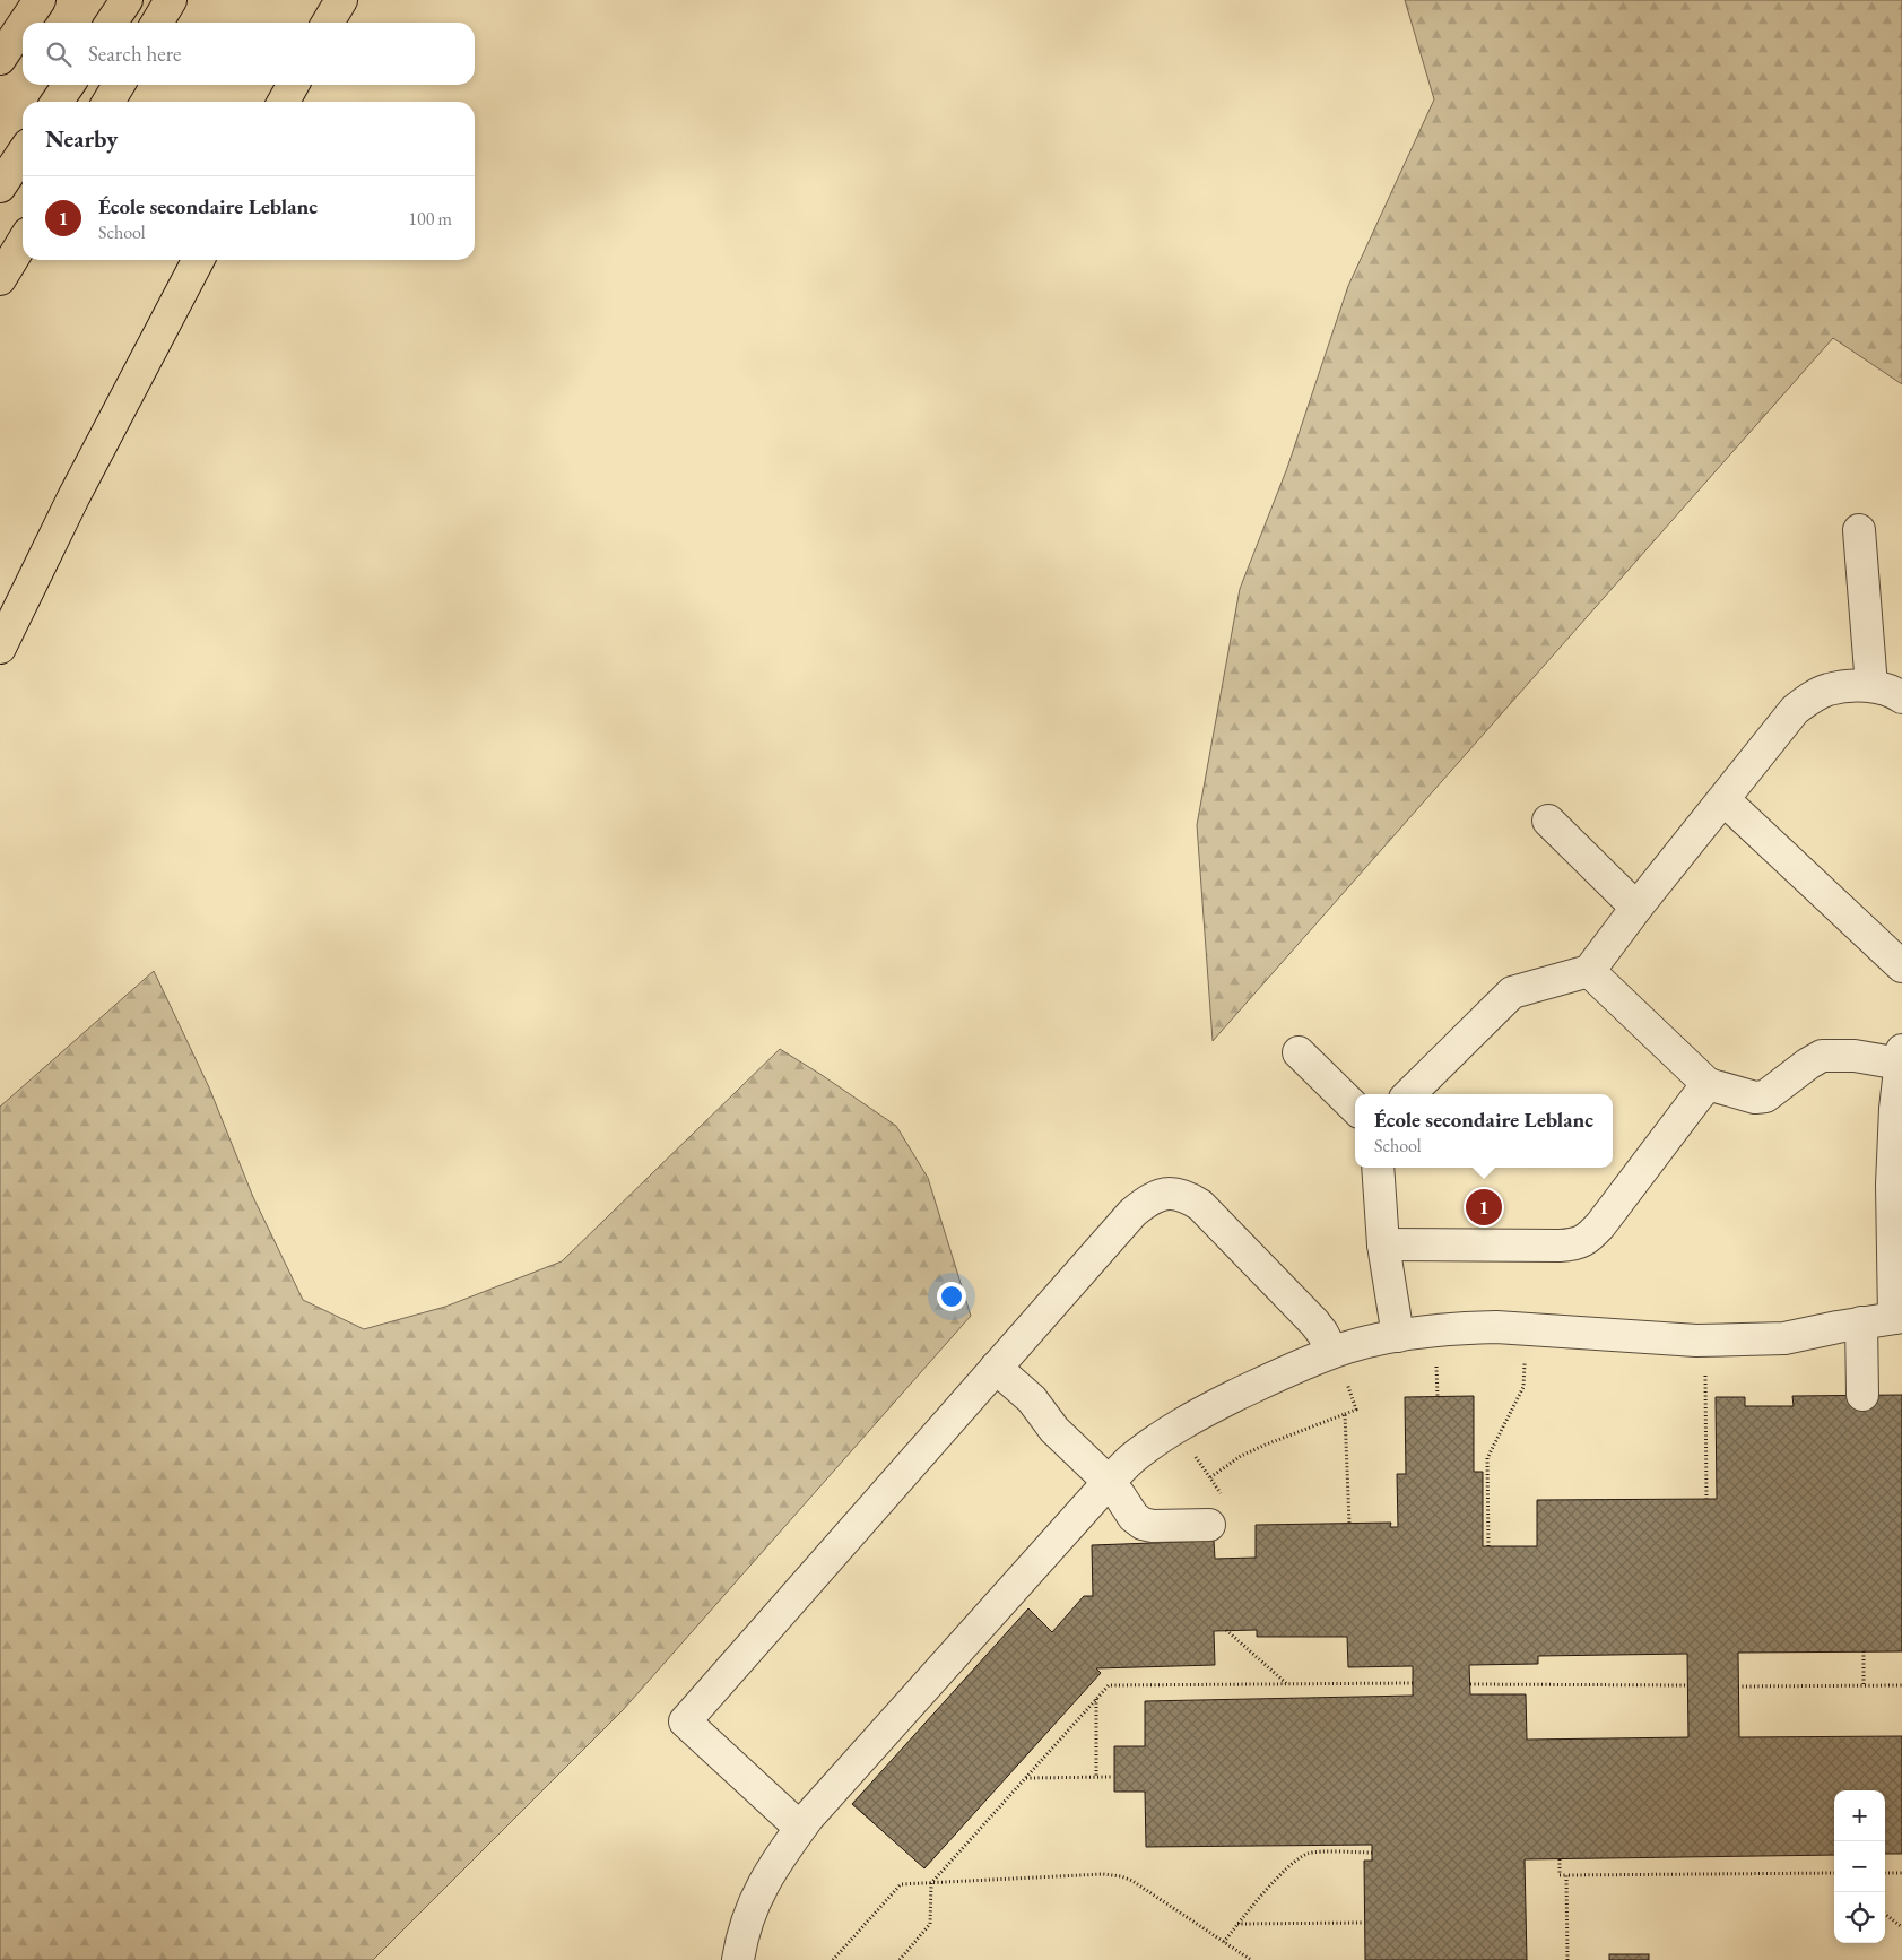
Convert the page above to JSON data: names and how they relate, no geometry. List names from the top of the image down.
{
  "page": {
    "search": "Search here",
    "heading": "Nearby",
    "list": [
      {
        "mark": "1",
        "name": "École secondaire Leblanc",
        "note": "School",
        "value": "100 m"
      }
    ],
    "popup": ["École secondaire Leblanc", "School"],
    "pins": "1",
    "map_buttons": ["+", "−"]
  }
}
